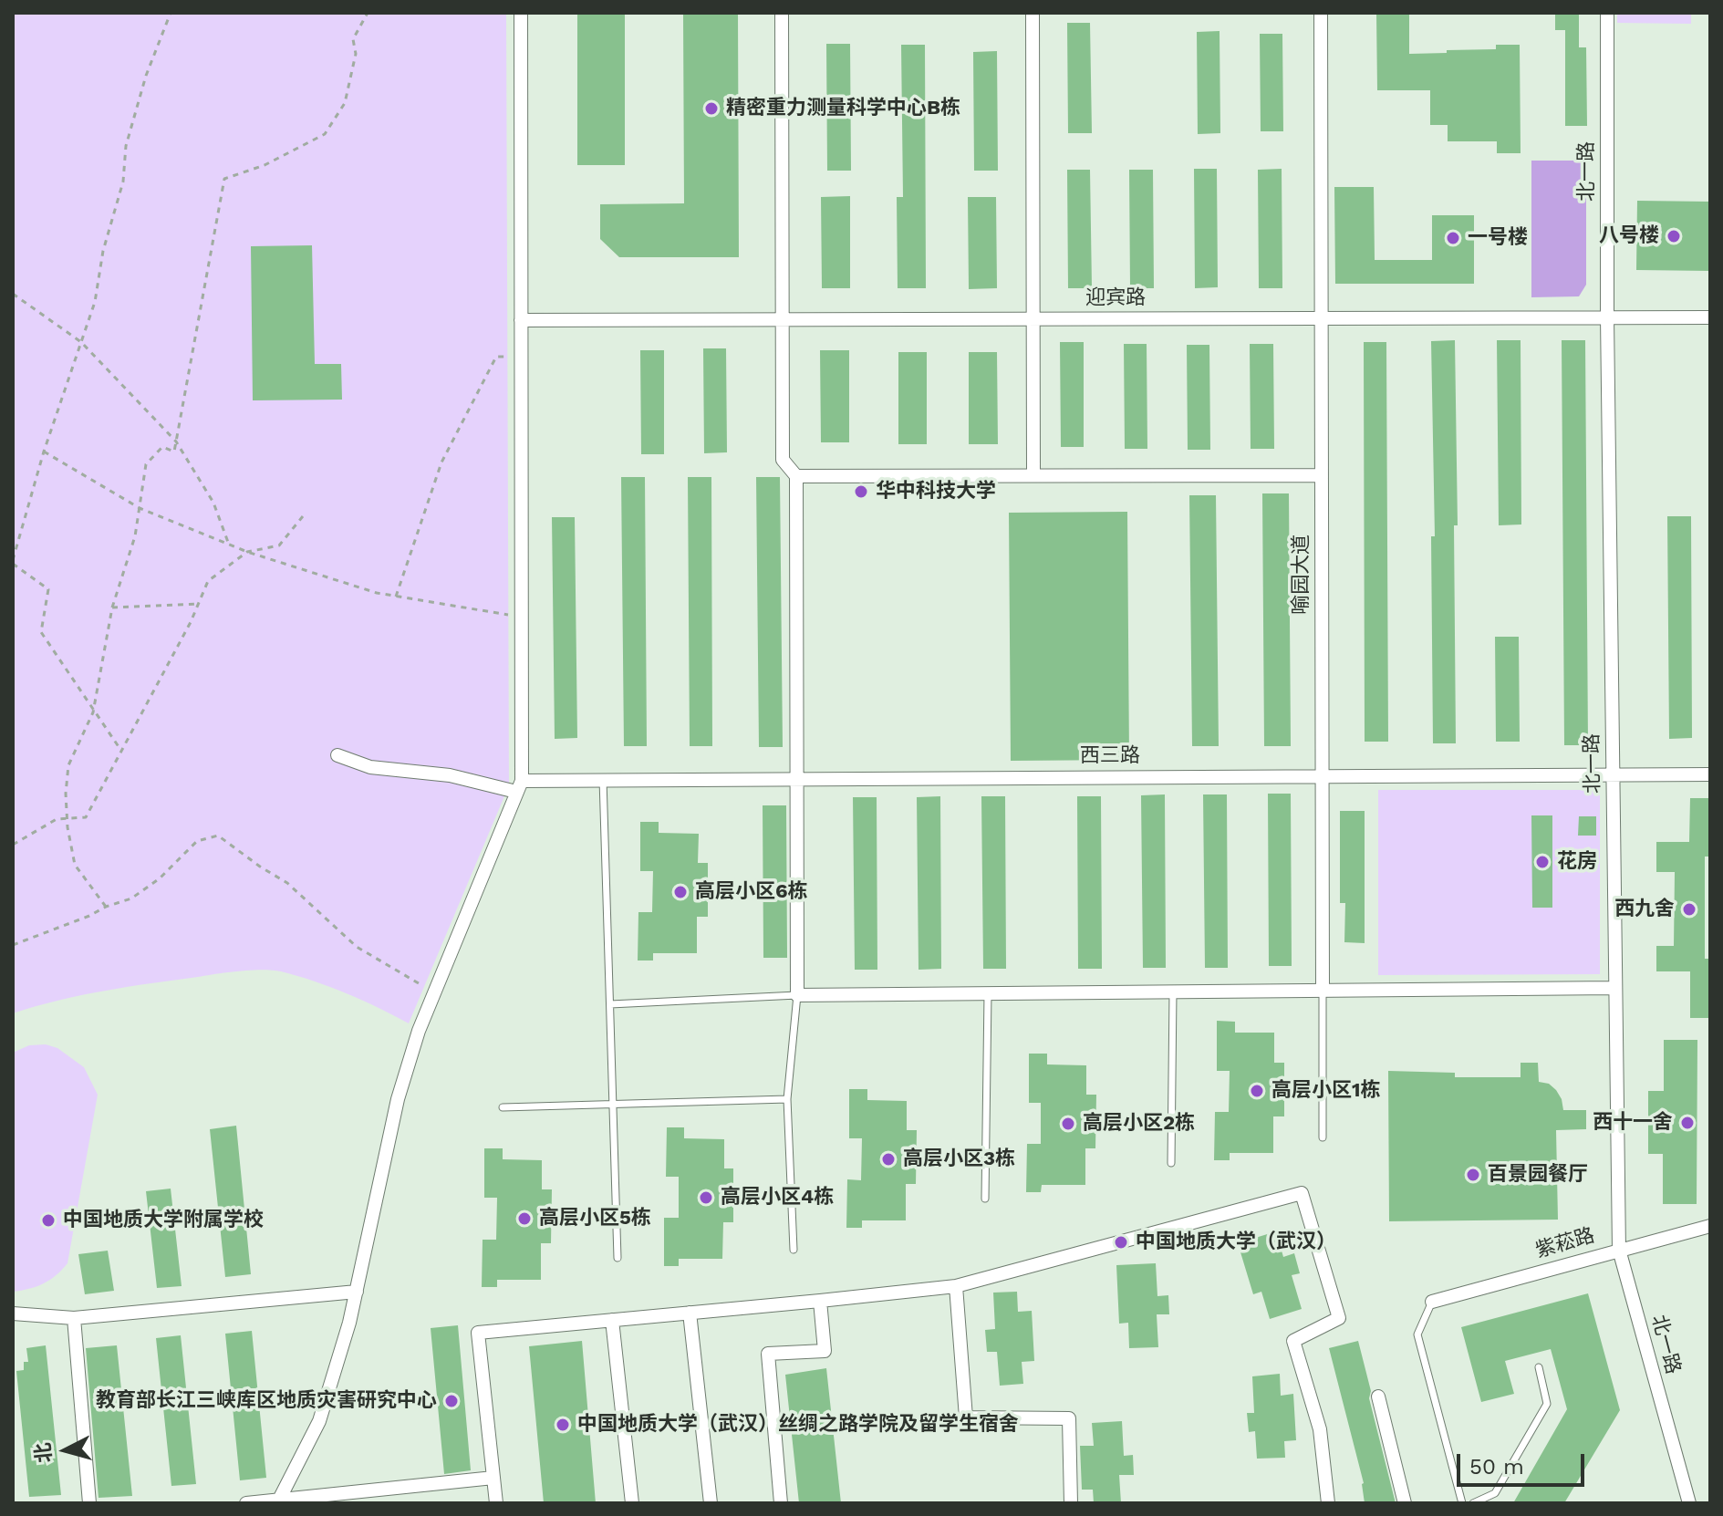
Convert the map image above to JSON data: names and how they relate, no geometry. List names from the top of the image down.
{
  "streets": {
    "street": [
      "北一路",
      "迎宾路",
      "喻园大道",
      "西三路",
      "紫菘路"
    ]
  },
  "crossings": [
    ["北一路", "迎宾路"],
    ["北一路", "西三路"],
    ["北一路", "紫菘路"],
    ["迎宾路", "喻园大道"],
    ["喻园大道", "西三路"]
  ],
  "places": [
    "精密重力测量科学中心B栋",
    "八号楼",
    "一号楼",
    "华中科技大学",
    "花房",
    "高层小区6栋",
    "西九舍",
    "高层小区1栋",
    "西十一舍",
    "高层小区2栋",
    "高层小区3栋",
    "百景园餐厅",
    "高层小区4栋",
    "高层小区5栋",
    "中国地质大学附属学校",
    "中国地质大学（武汉）",
    "教育部长江三峡库区地质灾害研究中心",
    "中国地质大学（武汉）丝绸之路学院及留学生宿舍"
  ],
  "scale_bar": "50 m",
  "north": "left"
}
